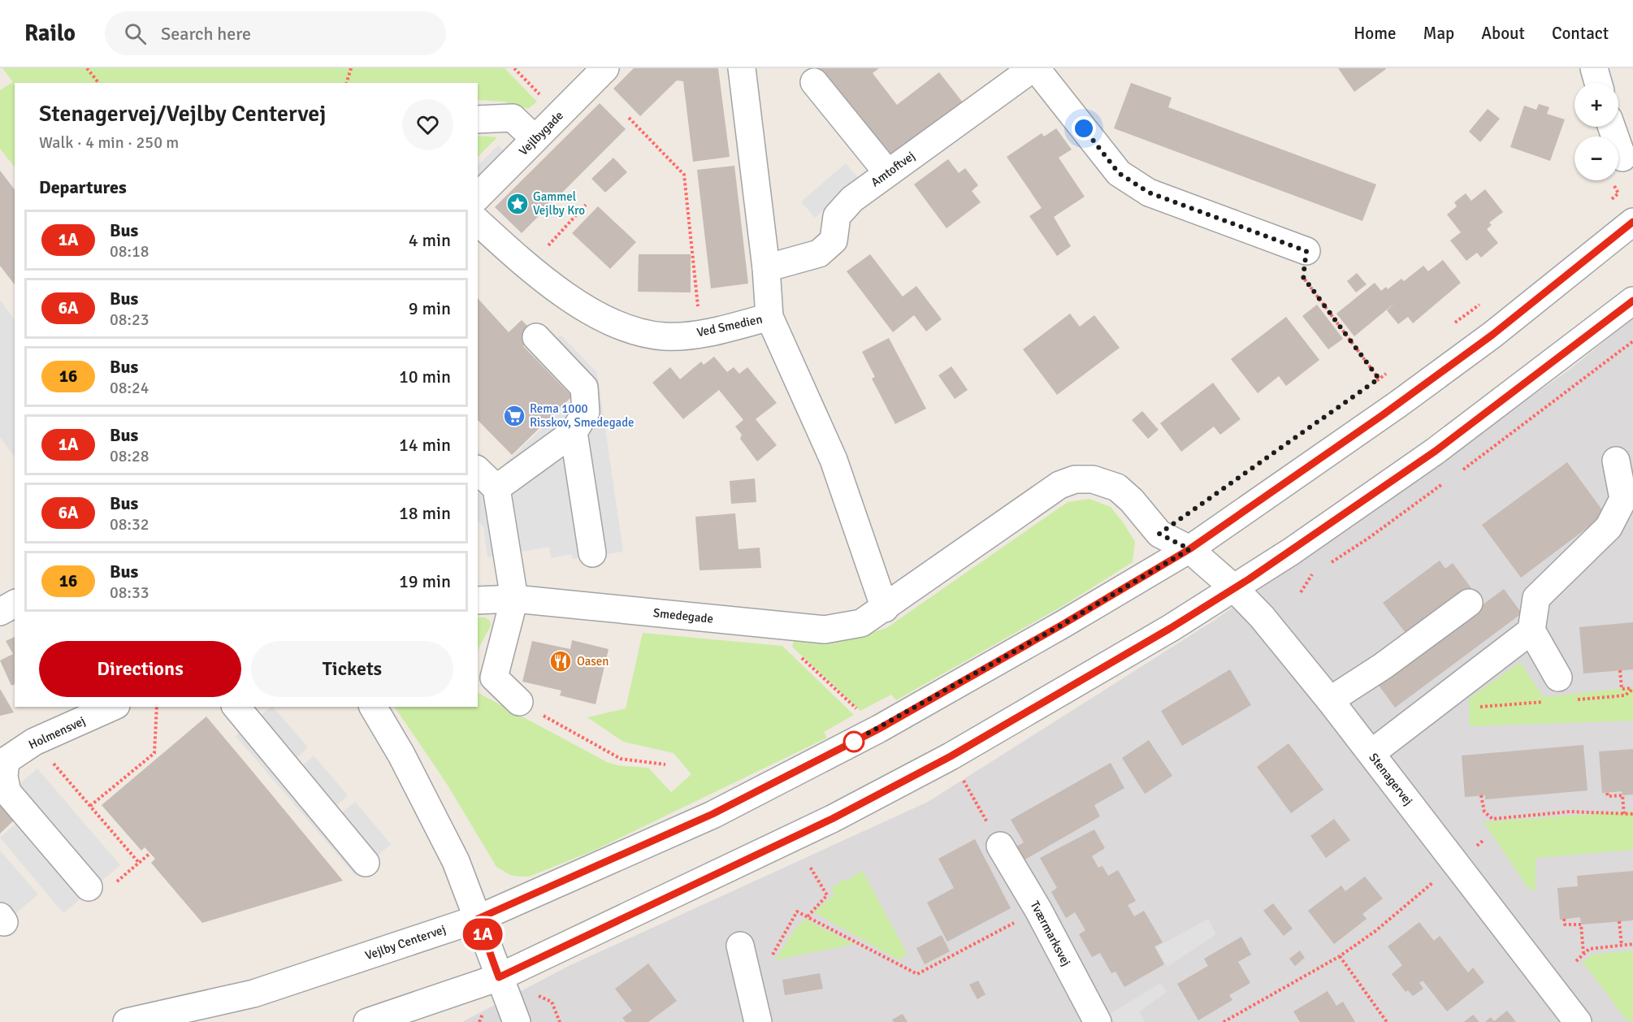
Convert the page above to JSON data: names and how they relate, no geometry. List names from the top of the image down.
{
  "streets": {
    "street": [
      "Vejlbygade",
      "Amtoftvej",
      "Ved Smedien",
      "Smedegade",
      "Holmensvej",
      "Stenagervej",
      "Tværmarksvej",
      "Vejlby Centervej"
    ]
  },
  "crossings": [
    ["Amtoftvej", "Ved Smedien"],
    ["Smedegade", "Stenagervej"],
    ["Smedegade", "Vejlby Centervej"],
    ["Stenagervej", "Vejlby Centervej"]
  ],
  "places": {
    "place": ["Gammel Vejlby Kro"],
    "supermarket": ["Rema 1000 Risskov, Smedegade"],
    "restaurant": ["Oasen"]
  },
  "lines": ["bus line 1A"],
  "page": {
    "header": "Railo",
    "search": "Search here",
    "nav": [
      "Home",
      "Map",
      "About",
      "Contact"
    ],
    "on_map": "1A",
    "map_buttons": ["+", "−"],
    "heading": [
      ["Stenagervej/Vejlby Centervej", "Walk · 4 min · 250 m"],
      "Departures"
    ],
    "list": [
      {
        "mark": "1A",
        "name": "Bus",
        "note": "08:18",
        "value": "4 min"
      },
      {
        "mark": "6A",
        "name": "Bus",
        "note": "08:23",
        "value": "9 min"
      },
      {
        "mark": "16",
        "name": "Bus",
        "note": "08:24",
        "value": "10 min"
      },
      {
        "mark": "1A",
        "name": "Bus",
        "note": "08:28",
        "value": "14 min"
      },
      {
        "mark": "6A",
        "name": "Bus",
        "note": "08:32",
        "value": "18 min"
      },
      {
        "mark": "16",
        "name": "Bus",
        "note": "08:33",
        "value": "19 min"
      }
    ],
    "buttons": ["Directions", "Tickets"]
  }
}
